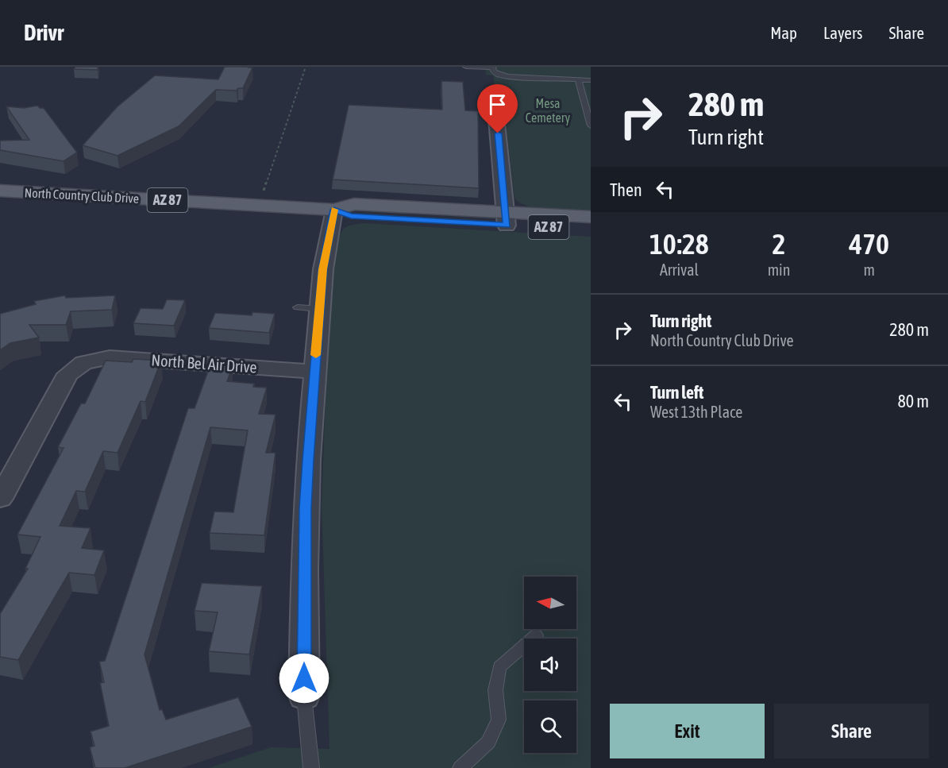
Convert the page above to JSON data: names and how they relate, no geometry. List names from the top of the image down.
{
  "streets": {
    "main road": ["North Country Club Drive", "AZ 87"],
    "street": ["North Bel Air Drive"]
  },
  "parks": ["Mesa Cemetery"],
  "north": "left",
  "page": {
    "header": "Drivr",
    "nav": ["Map", "Layers", "Share"],
    "turn": ["280 m", "Turn right"],
    "then": "Then",
    "eta": [
      "10:28",
      "Arrival",
      "2",
      "min",
      "470",
      "m"
    ],
    "list": [
      {
        "name": "Turn right",
        "note": "North Country Club Drive",
        "value": "280 m"
      },
      {
        "name": "Turn left",
        "note": "West 13th Place",
        "value": "80 m"
      }
    ],
    "buttons": ["Exit", "Share"]
  }
}
